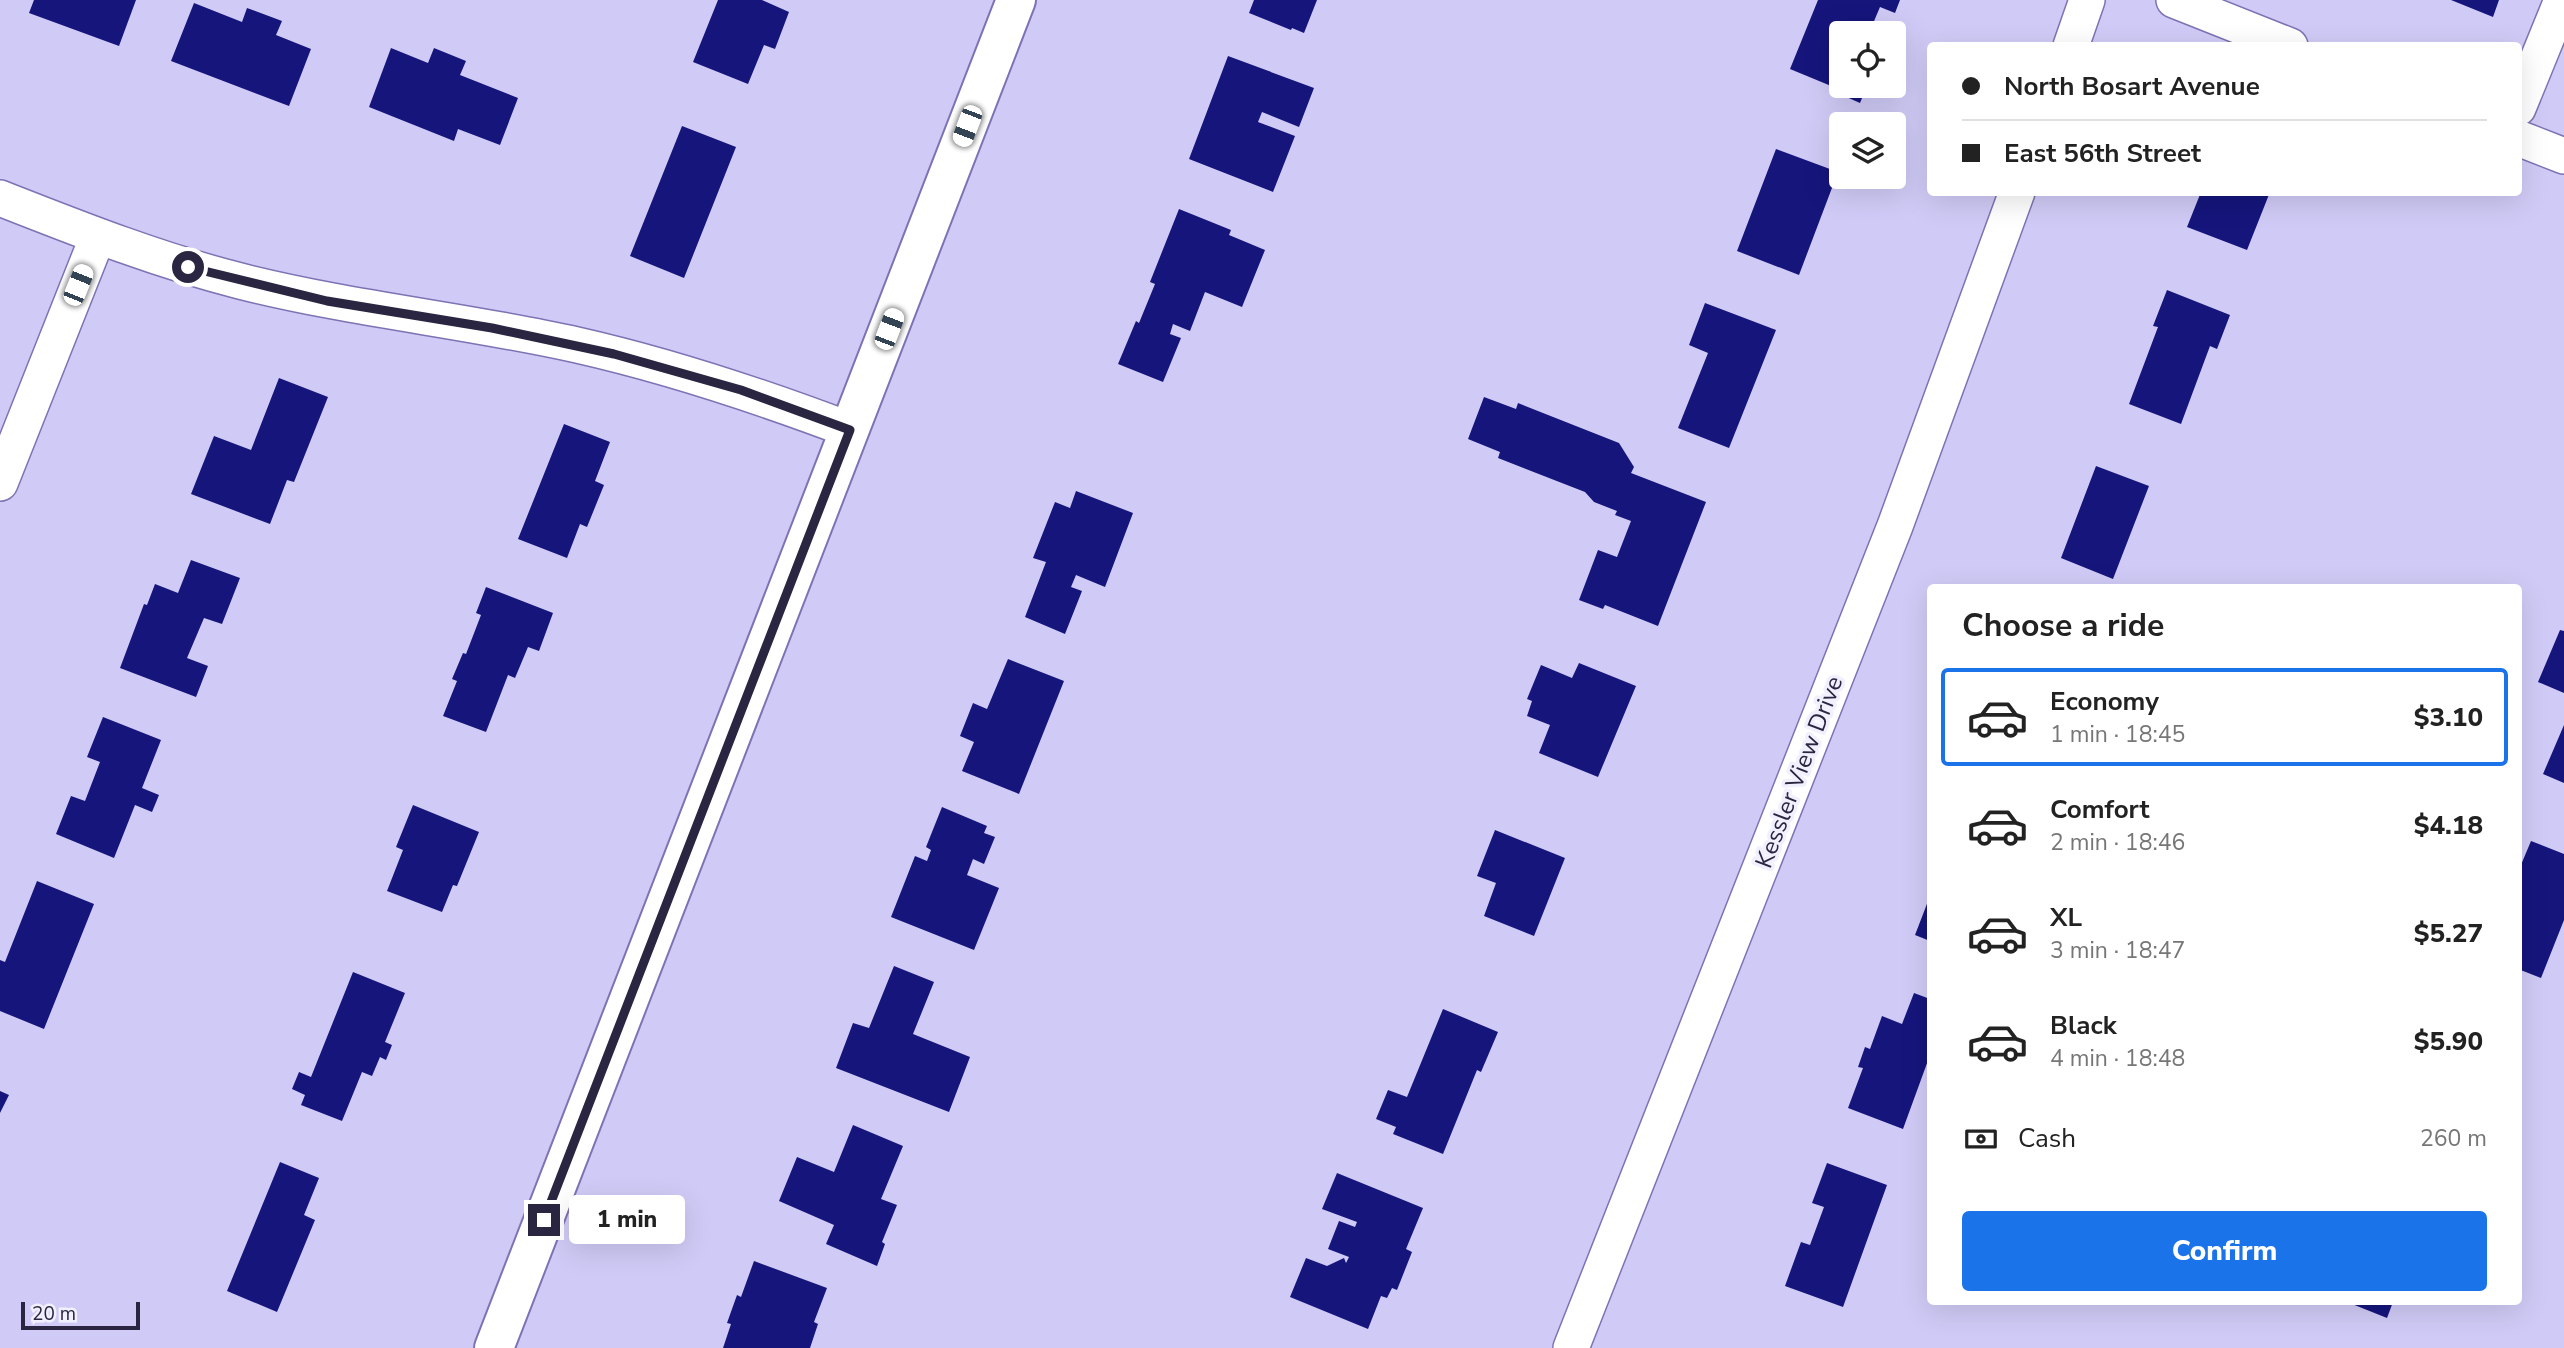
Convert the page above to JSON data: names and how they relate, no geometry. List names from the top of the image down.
{
  "streets": {
    "street": ["Kessler View Drive"]
  },
  "scale_bar": "20 m",
  "page": {
    "banner": ["North Bosart Avenue", "East 56th Street"],
    "heading": "Choose a ride",
    "list": [
      {
        "name": "Economy",
        "note": "1 min · 18:45",
        "value": "$3.10"
      },
      {
        "name": "Comfort",
        "note": "2 min · 18:46",
        "value": "$4.18"
      },
      {
        "name": "XL",
        "note": "3 min · 18:47",
        "value": "$5.27"
      },
      {
        "name": "Black",
        "note": "4 min · 18:48",
        "value": "$5.90"
      }
    ],
    "pay": ["Cash", "260 m"],
    "bubble": "1 min",
    "buttons": "Confirm",
    "scale": "20 m"
  }
}
